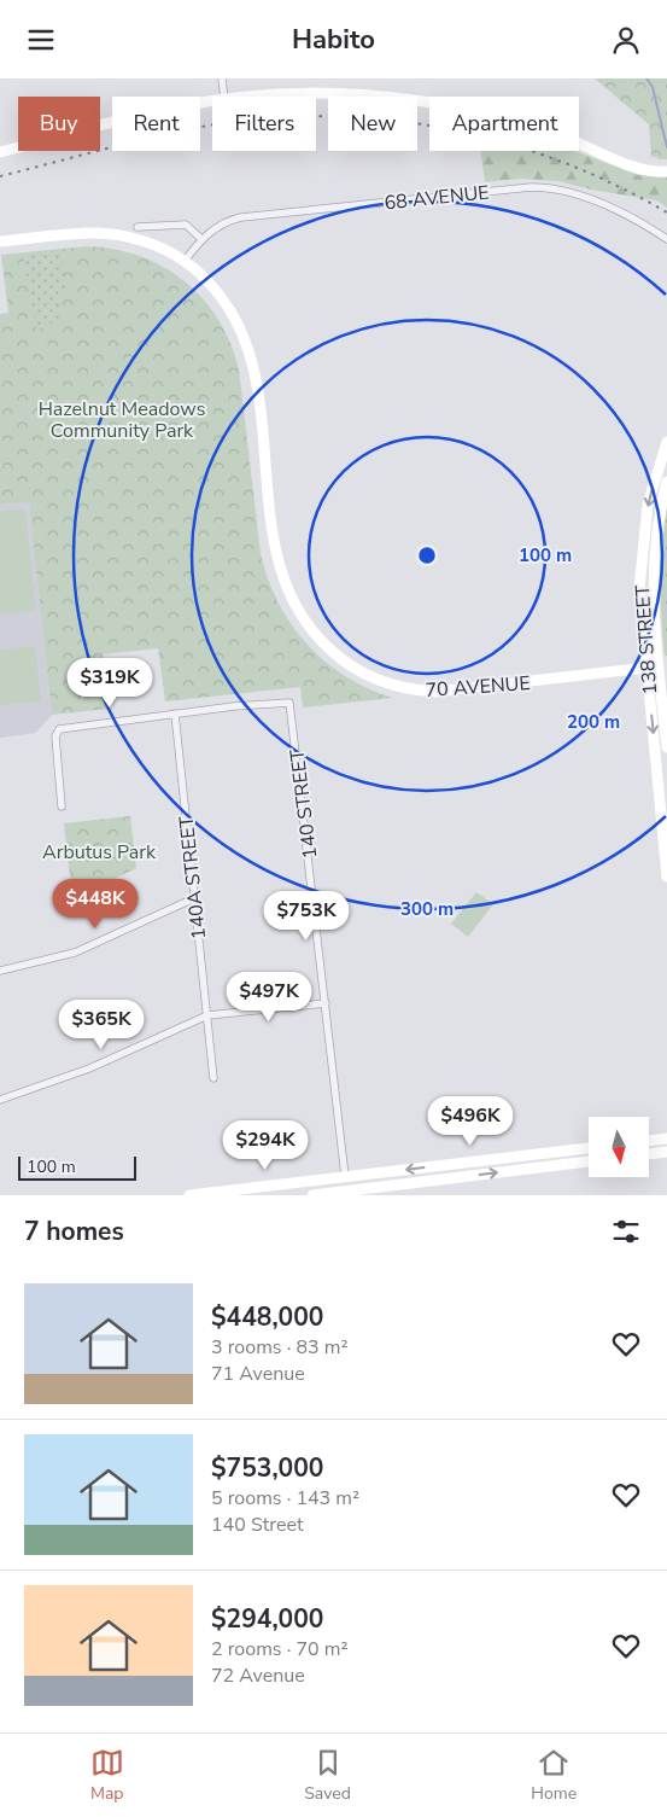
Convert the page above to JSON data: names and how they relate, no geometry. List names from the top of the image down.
{
  "streets": {
    "street": [
      "68 AVENUE",
      "138 STREET",
      "70 AVENUE",
      "140 STREET",
      "140A STREET"
    ]
  },
  "crossings": [
    ["68 AVENUE", "70 AVENUE"],
    ["138 STREET", "70 AVENUE"],
    ["140 STREET", "140A STREET"]
  ],
  "parks": ["Hazelnut Meadows Community Park", "Arbutus Park"],
  "scale_bar": "100 m",
  "north": "bottom",
  "page": {
    "header": "Habito",
    "chip": [
      "Buy",
      "Rent",
      "Filters",
      "New",
      "Apartment"
    ],
    "price": [
      "$319K",
      "$448K",
      "$753K",
      "$497K",
      "$365K",
      "$496K",
      "$294K"
    ],
    "scale": "100 m",
    "heading": "7 homes",
    "list": [
      {
        "name": "$448,000",
        "note": "3 rooms · 83 m² · 71 Avenue"
      },
      {
        "name": "$753,000",
        "note": "5 rooms · 143 m² · 140 Street"
      },
      {
        "name": "$294,000",
        "note": "2 rooms · 70 m² · 72 Avenue"
      }
    ],
    "tabs": ["Map", "Saved", "Home"]
  },
  "rings": ["100 m", "200 m", "300 m"]
}
